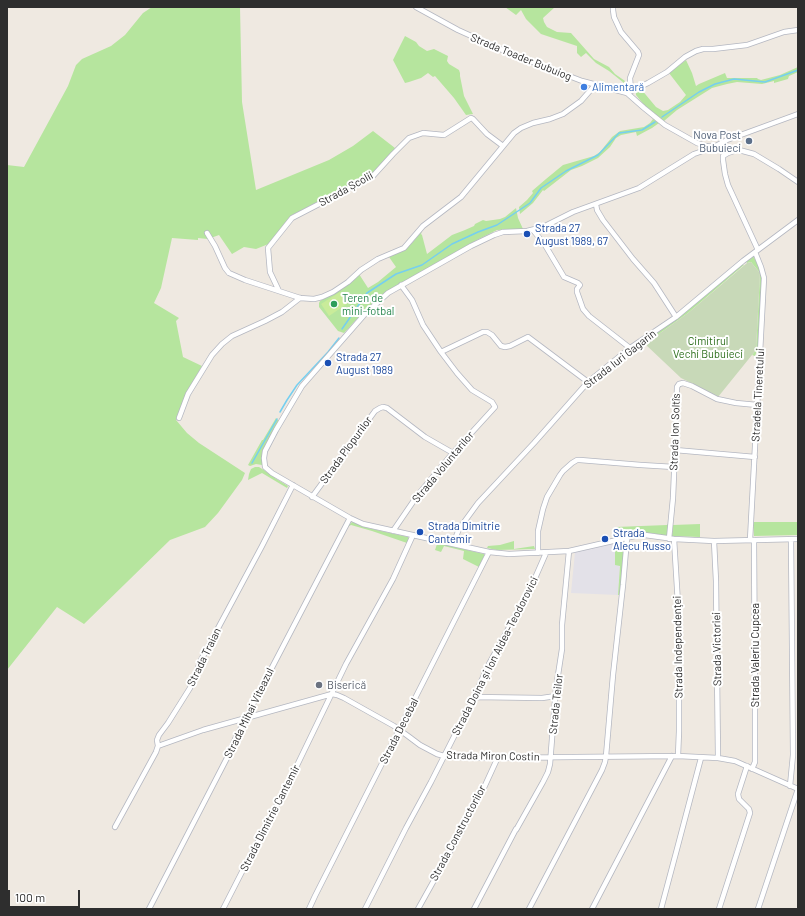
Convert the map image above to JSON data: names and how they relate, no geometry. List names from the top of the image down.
{
  "streets": {
    "street": [
      "Strada Toader Bubuiog",
      "Strada Școlii",
      "Strada Iuri Gagarin",
      "Stradela Tineretului",
      "Strada Ion Soltîs",
      "Strada Plopurilor",
      "Strada Voluntarilor",
      "Strada Independenței",
      "Strada Victoriei",
      "Strada Valeriu Cupcea",
      "Strada Doina și Ion Aldea-Teodorovici",
      "Strada Traian",
      "Strada Teilor",
      "Strada Mihai Viteazul",
      "Strada Decebal",
      "Strada Miron Costin",
      "Strada Dimitrie Cantemir",
      "Strada Constructorilor"
    ]
  },
  "crossings": [
    ["Strada Toader Bubuiog", "Stradela Tineretului"],
    ["Strada Iuri Gagarin", "Stradela Tineretului"],
    ["Stradela Tineretului", "Strada Ion Soltîs"],
    ["Stradela Tineretului", "Strada Valeriu Cupcea"],
    ["Strada Ion Soltîs", "Strada Independenței"],
    ["Strada Plopurilor", "Strada Voluntarilor"],
    ["Strada Independenței", "Strada Miron Costin"],
    ["Strada Victoriei", "Strada Miron Costin"],
    ["Strada Valeriu Cupcea", "Strada Miron Costin"],
    ["Strada Doina și Ion Aldea-Teodorovici", "Strada Miron Costin"],
    ["Strada Teilor", "Strada Miron Costin"],
    ["Strada Decebal", "Strada Miron Costin"],
    ["Strada Miron Costin", "Strada Dimitrie Cantemir"],
    ["Strada Miron Costin", "Strada Constructorilor"]
  ],
  "parks": ["Cimitirul Vechi Bubuieci"],
  "places": [
    "Alimentară",
    "Nova Post Bubuieci",
    "Strada 27 August 1989, 67",
    "Teren de mini-fotbal",
    "Strada 27 August 1989",
    "Strada Dimitrie Cantemir",
    "Strada Alecu Russo",
    "Biserică"
  ],
  "scale_bar": "100 m"
}
